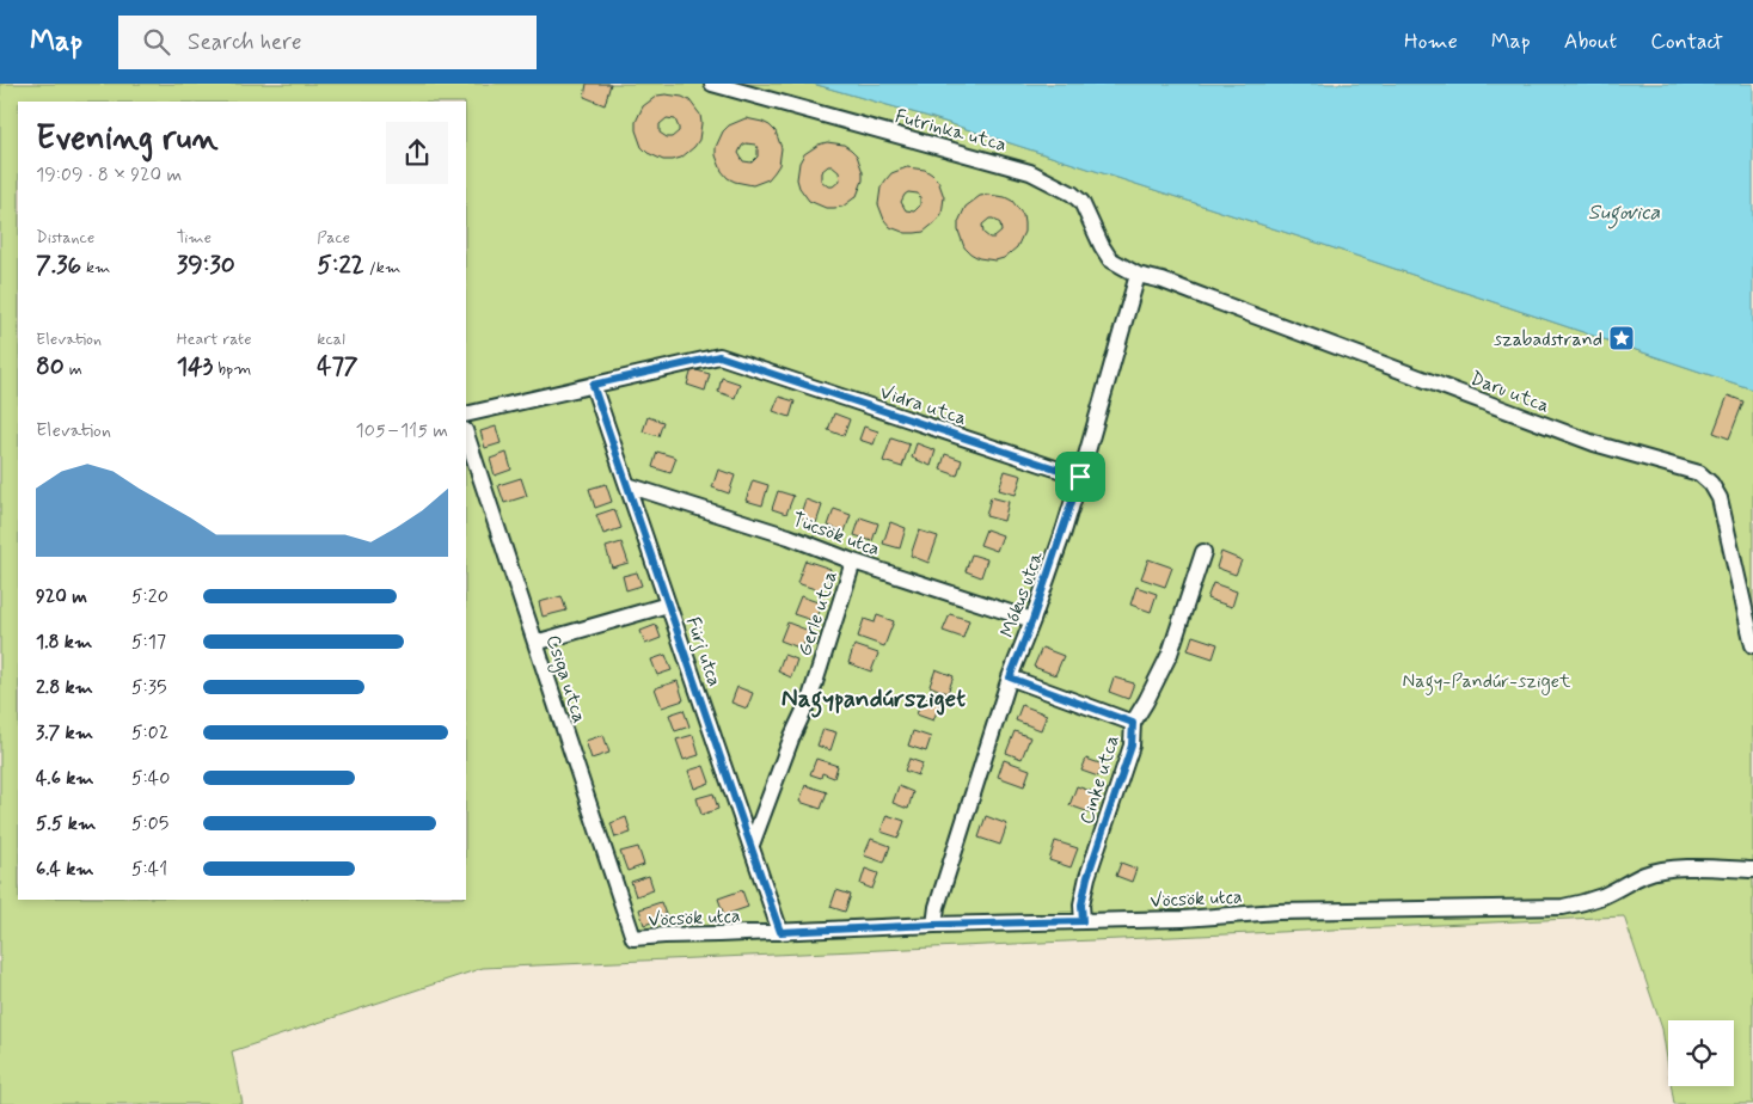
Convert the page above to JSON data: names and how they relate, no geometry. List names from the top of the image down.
{
  "streets": {
    "street": [
      "Futrinka utca",
      "Daru utca",
      "Vidra utca",
      "Tücsök utca",
      "Mókus utca",
      "Gerle utca",
      "Fürj utca",
      "Csiga utca",
      "Cinke utca",
      "Vöcsök utca"
    ]
  },
  "crossings": [
    ["Futrinka utca", "Daru utca"],
    ["Futrinka utca", "Mókus utca"],
    ["Daru utca", "Mókus utca"],
    ["Vidra utca", "Mókus utca"],
    ["Vidra utca", "Fürj utca"],
    ["Tücsök utca", "Mókus utca"],
    ["Tücsök utca", "Gerle utca"],
    ["Tücsök utca", "Fürj utca"],
    ["Mókus utca", "Vöcsök utca"],
    ["Gerle utca", "Fürj utca"],
    ["Fürj utca", "Vöcsök utca"],
    ["Csiga utca", "Vöcsök utca"],
    ["Cinke utca", "Vöcsök utca"]
  ],
  "districts": ["Nagypandúrsziget"],
  "water": ["Sugovica"],
  "parks": ["Nagy-Pandúr-sziget"],
  "places": {
    "place": ["szabadstrand"]
  },
  "page": {
    "header": "Map",
    "search": "Search here",
    "nav": [
      "Home",
      "Map",
      "About",
      "Contact"
    ],
    "heading": ["Evening run", "19:09 · 8 × 920 m"],
    "stats": [
      ["Distance", "7.36 km"],
      ["Time", "39:30"],
      ["Pace", "5:22 /km"],
      ["Elevation", "80 m"],
      ["Heart rate", "143 bpm"],
      ["kcal", "477"]
    ],
    "chart": ["Elevation", "105–115 m"],
    "list": [
      {
        "name": "920 m",
        "note": "5:20"
      },
      {
        "name": "1.8 km",
        "note": "5:17"
      },
      {
        "name": "2.8 km",
        "note": "5:35"
      },
      {
        "name": "3.7 km",
        "note": "5:02"
      },
      {
        "name": "4.6 km",
        "note": "5:40"
      },
      {
        "name": "5.5 km",
        "note": "5:05"
      },
      {
        "name": "6.4 km",
        "note": "5:41"
      }
    ]
  }
}
